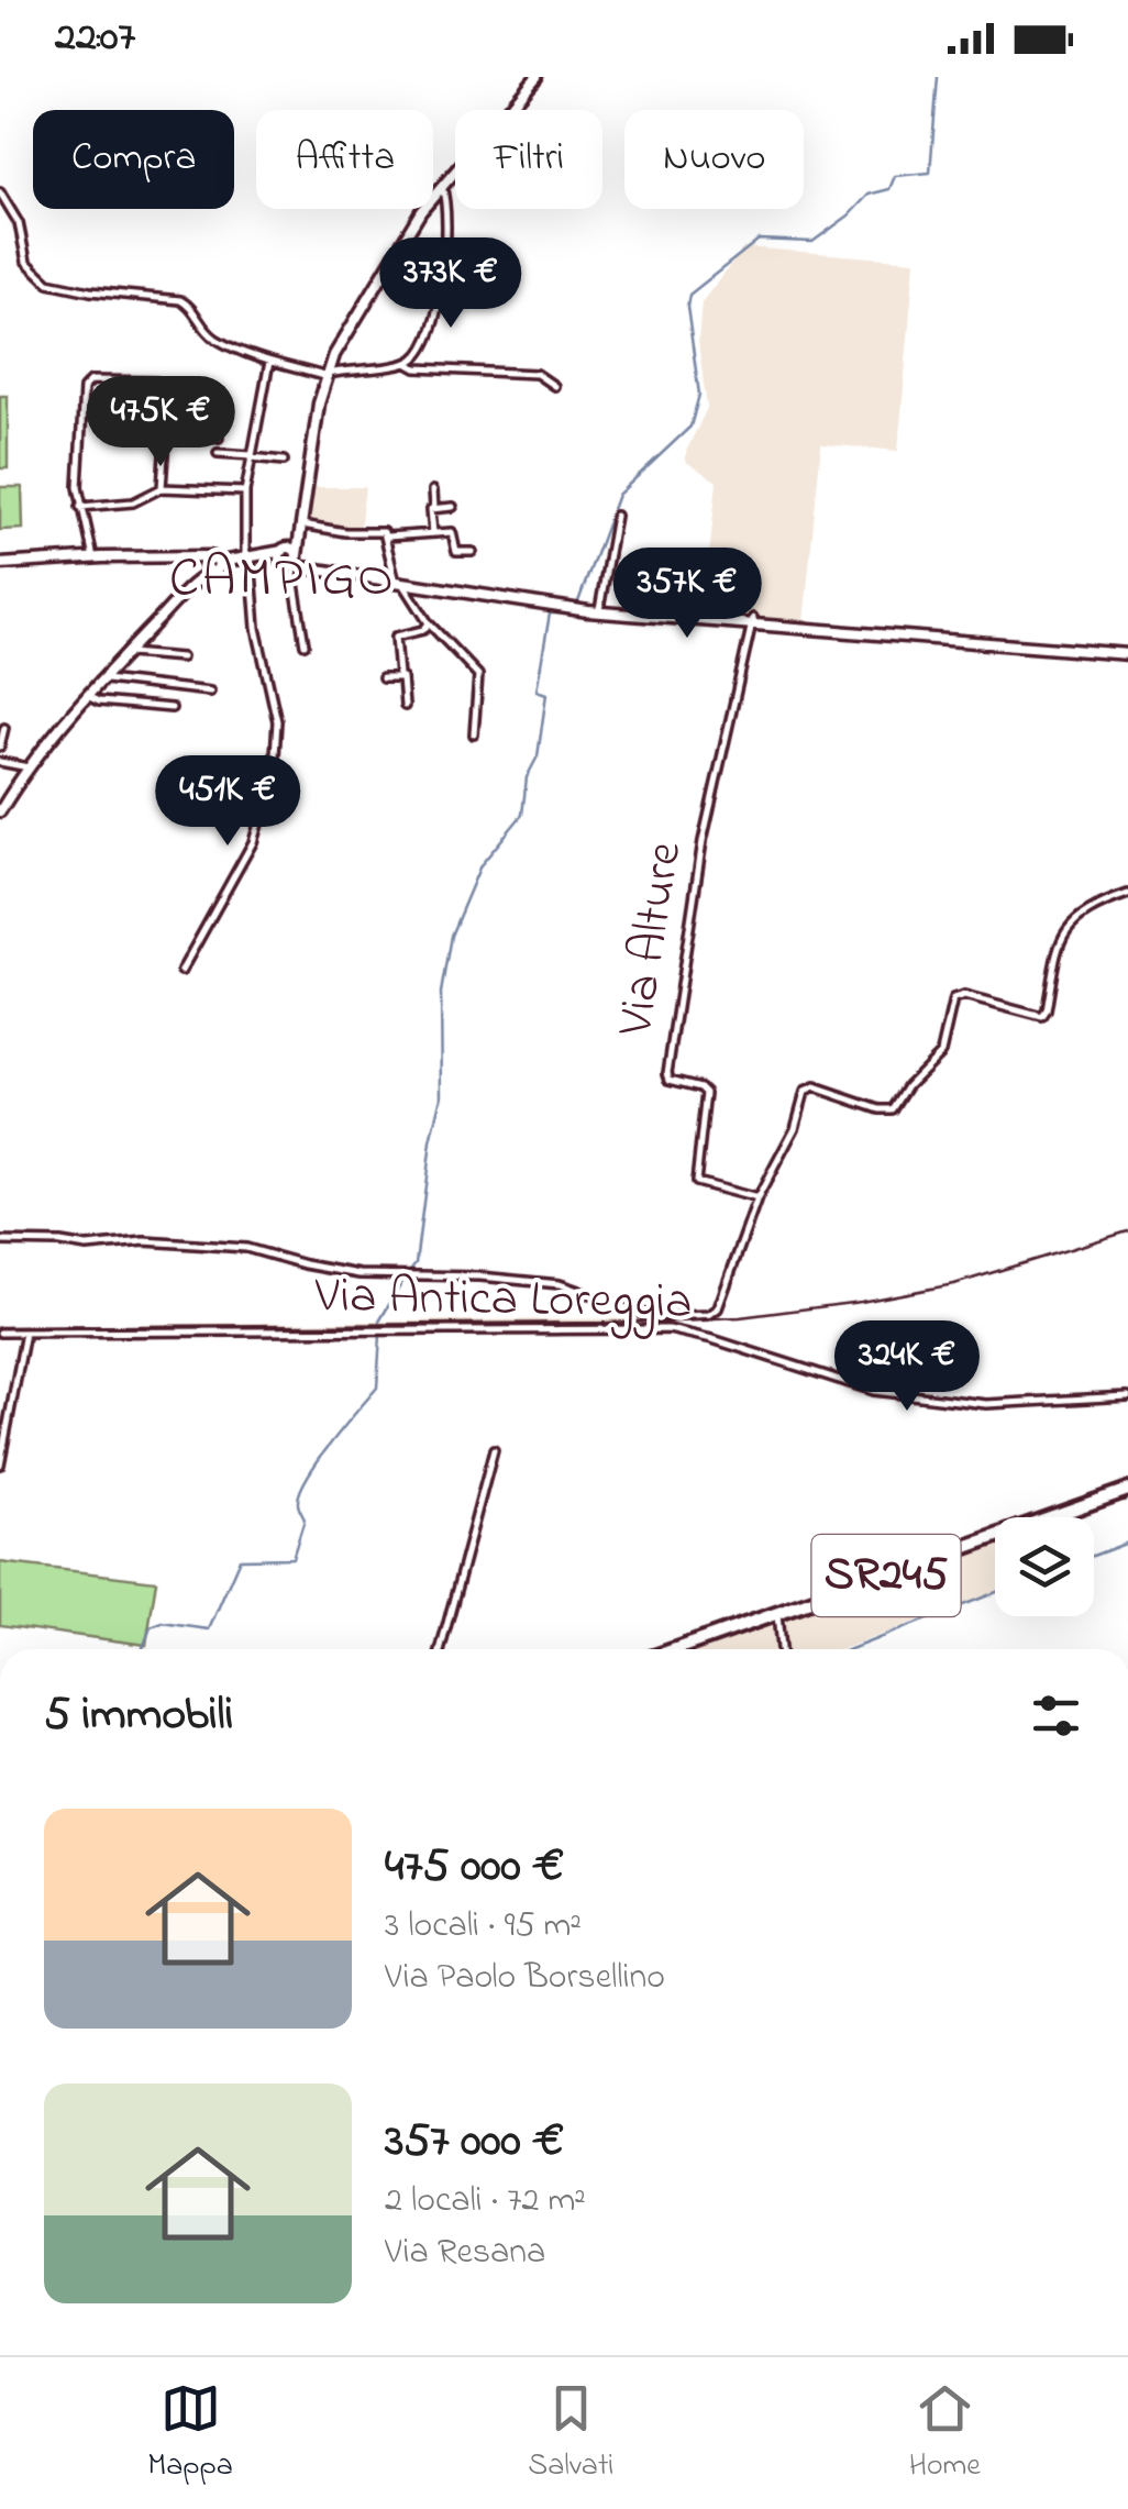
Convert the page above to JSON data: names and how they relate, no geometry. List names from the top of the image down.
{
  "streets": {
    "main road": ["SR245"],
    "street": ["Via Alture", "Via Antica Loreggia"]
  },
  "districts": ["CAMPIGO"],
  "page": {
    "status": "22:07",
    "chip": [
      "Compra",
      "Affitta",
      "Filtri",
      "Nuovo"
    ],
    "price": [
      "373K €",
      "475K €",
      "357K €",
      "451K €",
      "324K €"
    ],
    "heading": "5 immobili",
    "list": [
      {
        "name": "475 000 €",
        "note": "3 locali · 95 m² · Via Paolo Borsellino"
      },
      {
        "name": "357 000 €",
        "note": "2 locali · 72 m² · Via Resana"
      }
    ],
    "tabs": ["Mappa", "Salvati", "Home"]
  }
}
